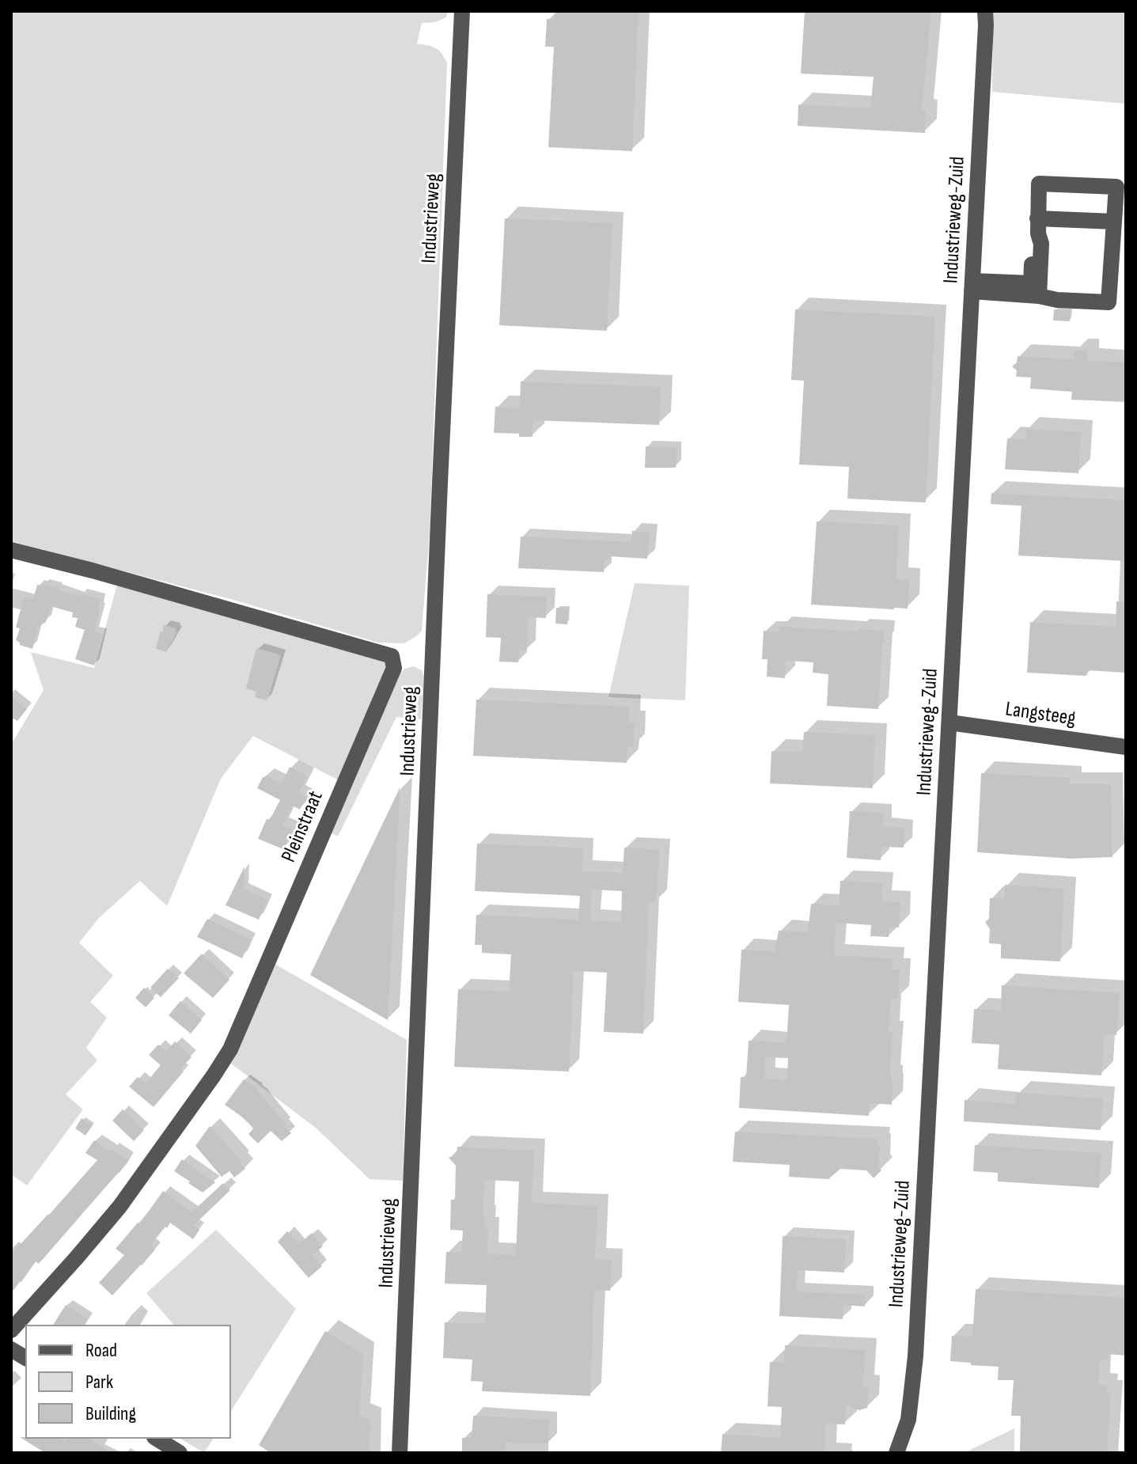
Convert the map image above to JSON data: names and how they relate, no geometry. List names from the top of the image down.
{
  "streets": {
    "street": [
      "Industrieweg",
      "Industrieweg-Zuid",
      "Langsteeg",
      "Pleinstraat"
    ]
  },
  "crossings": [
    ["Industrieweg-Zuid", "Langsteeg"]
  ],
  "legend": ["Road", "Park", "Building"]
}
